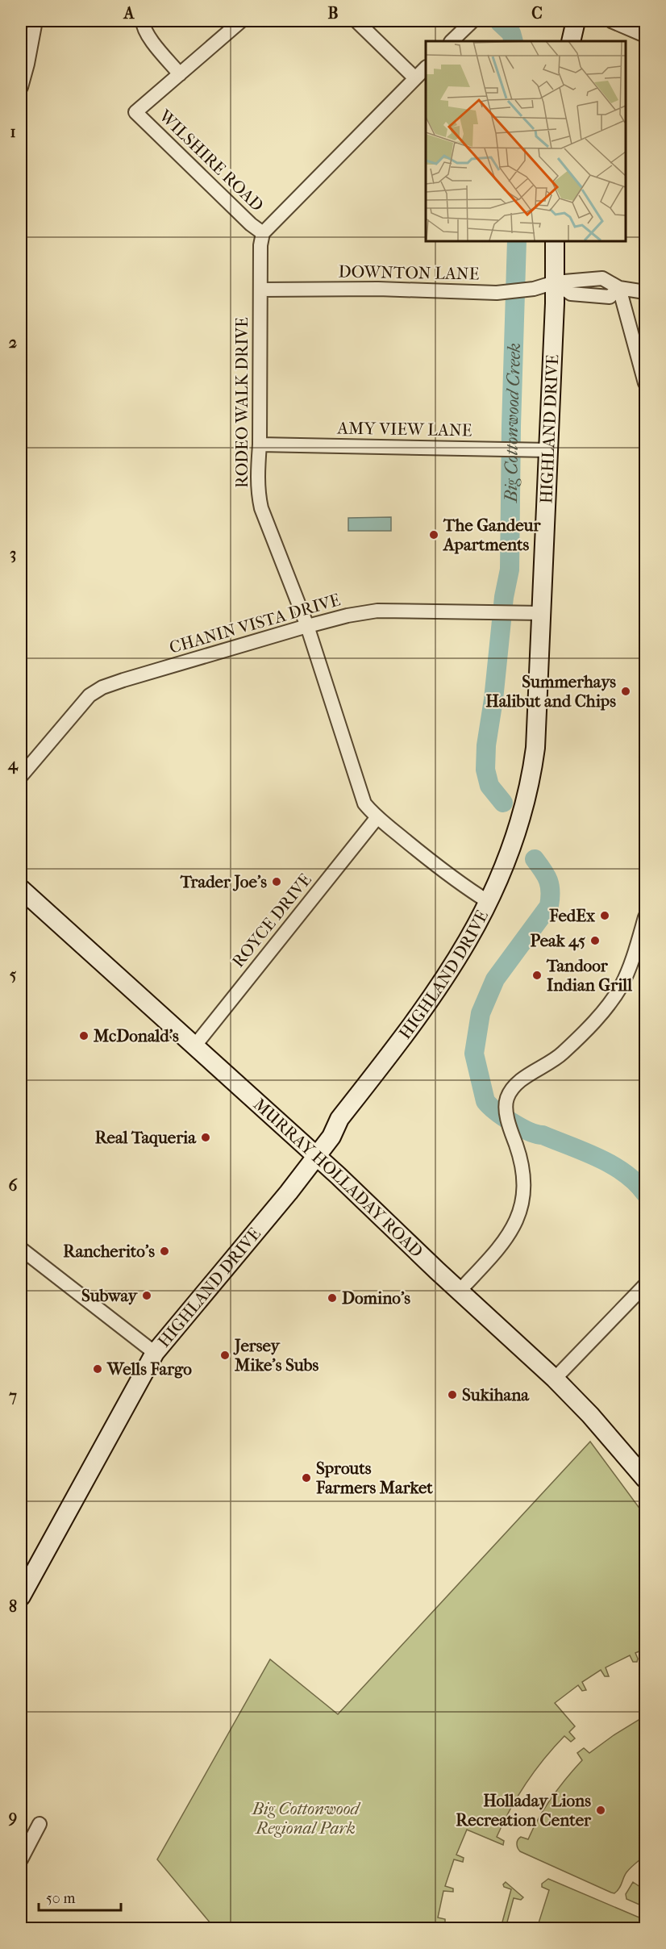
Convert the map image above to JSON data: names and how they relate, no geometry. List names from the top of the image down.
{
  "streets": {
    "main road": ["HIGHLAND DRIVE", "MURRAY HOLLADAY ROAD"],
    "street": [
      "WILSHIRE ROAD",
      "DOWNTON LANE",
      "RODEO WALK DRIVE",
      "AMY VIEW LANE",
      "CHANIN VISTA DRIVE",
      "ROYCE DRIVE"
    ]
  },
  "crossings": [
    ["WILSHIRE ROAD", "RODEO WALK DRIVE"],
    ["DOWNTON LANE", "RODEO WALK DRIVE"],
    ["DOWNTON LANE", "HIGHLAND DRIVE"],
    ["RODEO WALK DRIVE", "AMY VIEW LANE"],
    ["RODEO WALK DRIVE", "HIGHLAND DRIVE"],
    ["RODEO WALK DRIVE", "CHANIN VISTA DRIVE"],
    ["RODEO WALK DRIVE", "ROYCE DRIVE"],
    ["AMY VIEW LANE", "HIGHLAND DRIVE"],
    ["HIGHLAND DRIVE", "CHANIN VISTA DRIVE"],
    ["HIGHLAND DRIVE", "MURRAY HOLLADAY ROAD"],
    ["ROYCE DRIVE", "MURRAY HOLLADAY ROAD"]
  ],
  "water": ["Big Cottonwood Creek"],
  "parks": ["Big Cottonwood Regional Park"],
  "places": [
    "The Gandeur Apartments",
    "Summerhays Halibut and Chips",
    "Trader Joe's",
    "FedEx",
    "Peak 45",
    "Tandoor Indian Grill",
    "McDonald's",
    "Real Taqueria",
    "Rancherito's",
    "Subway",
    "Domino's",
    "Jersey Mike's Subs",
    "Wells Fargo",
    "Sukihana",
    "Sprouts Farmers Market",
    "Holladay Lions Recreation Center"
  ],
  "scale_bar": "50 m",
  "grid": {
    "columns": ["A", "B", "C"],
    "rows": [
      "1",
      "2",
      "3",
      "4",
      "5",
      "6",
      "7",
      "8",
      "9"
    ]
  }
}
